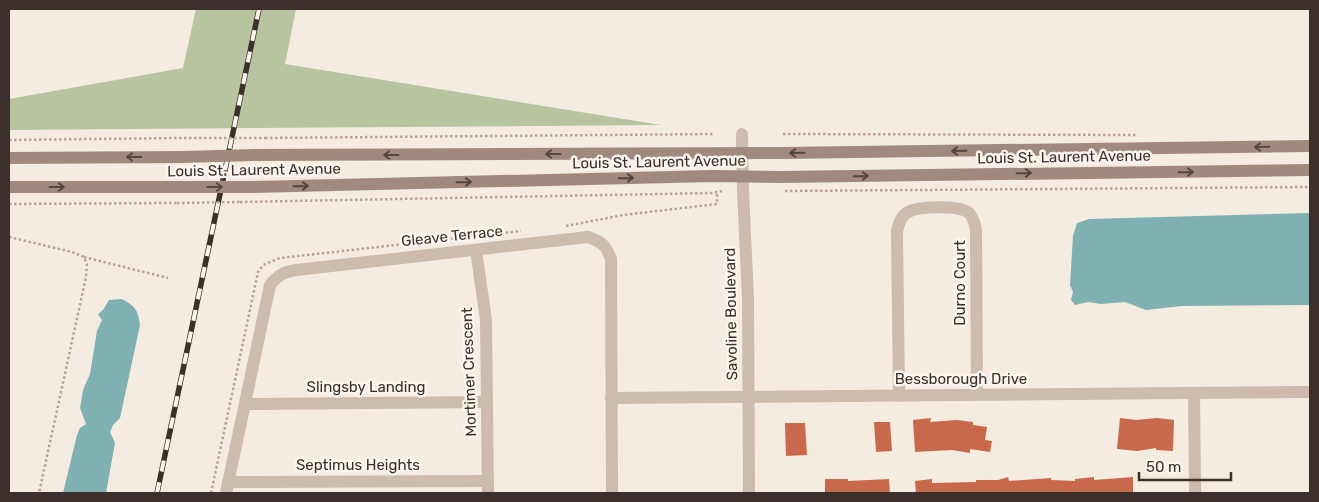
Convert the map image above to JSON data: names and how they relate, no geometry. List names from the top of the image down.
{
  "streets": {
    "main road": ["Louis St. Laurent Avenue"],
    "street": [
      "Gleave Terrace",
      "Durno Court",
      "Savoline Boulevard",
      "Mortimer Crescent",
      "Bessborough Drive",
      "Slingsby Landing",
      "Septimus Heights"
    ]
  },
  "crossings": [
    ["Louis St. Laurent Avenue", "Savoline Boulevard"],
    ["Gleave Terrace", "Mortimer Crescent"],
    ["Gleave Terrace", "Bessborough Drive"],
    ["Gleave Terrace", "Slingsby Landing"],
    ["Gleave Terrace", "Septimus Heights"],
    ["Durno Court", "Bessborough Drive"],
    ["Savoline Boulevard", "Bessborough Drive"],
    ["Mortimer Crescent", "Slingsby Landing"],
    ["Mortimer Crescent", "Septimus Heights"]
  ],
  "scale_bar": "50 m"
}
